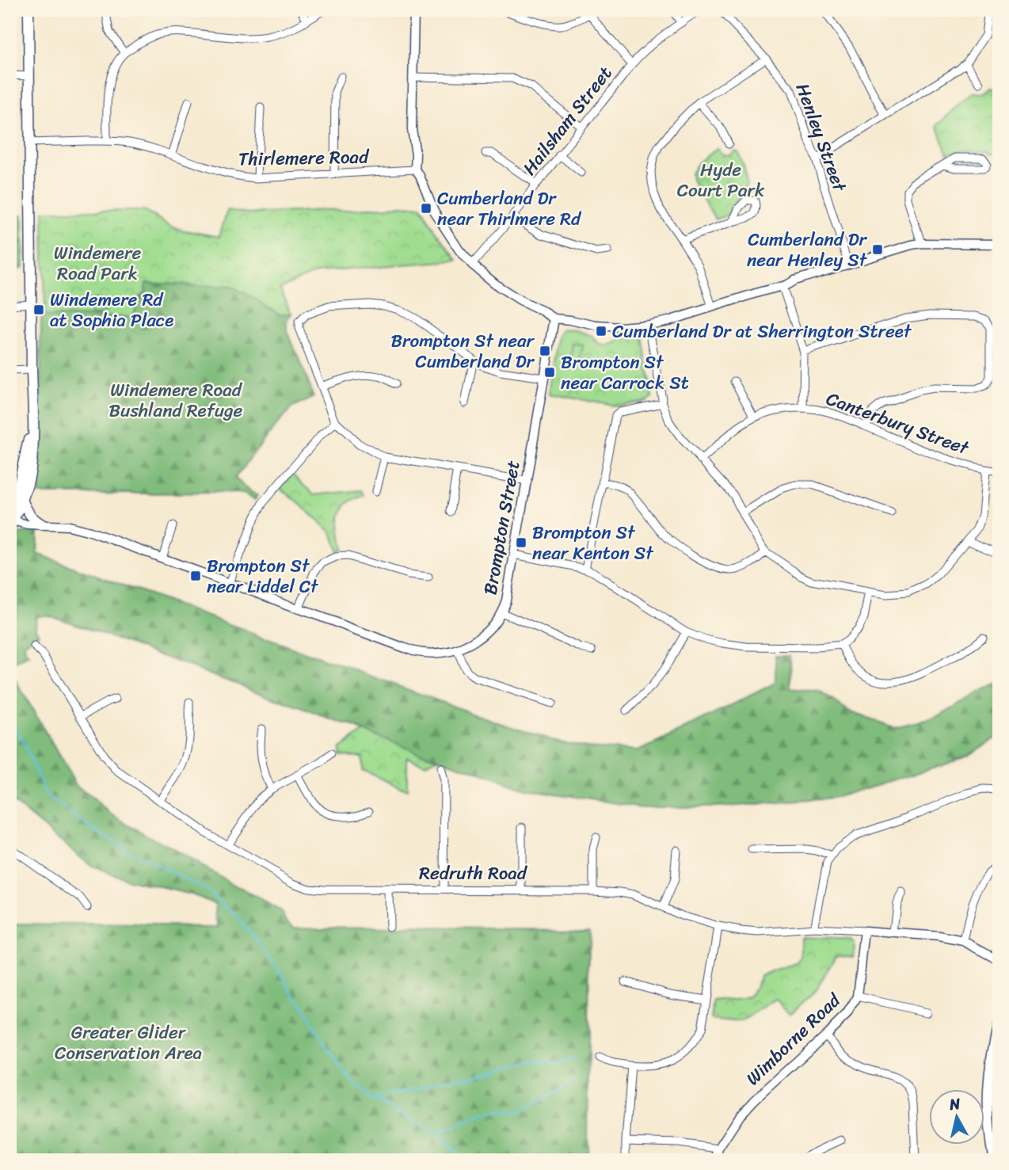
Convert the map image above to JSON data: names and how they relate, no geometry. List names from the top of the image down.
{
  "streets": {
    "street": [
      "Hailsham Street",
      "Henley Street",
      "Thirlemere Road",
      "Canterbury Street",
      "Brompton Street",
      "Redruth Road",
      "Wimborne Road"
    ]
  },
  "crossings": [
    ["Redruth Road", "Wimborne Road"]
  ],
  "parks": [
    "Hyde Court Park",
    "Windemere Road Park",
    "Windemere Road Bushland Refuge",
    "Greater Glider Conservation Area"
  ],
  "places": {
    "transit": [
      "Cumberland Dr near Thirlmere Rd",
      "Cumberland Dr near Henley St",
      "Windemere Rd at Sophia Place",
      "Cumberland Dr at Sherrington Street",
      "Brompton St near Cumberland Dr",
      "Brompton St near Carrock St",
      "Brompton St near Kenton St",
      "Brompton St near Liddel Ct"
    ]
  },
  "north": "top"
}
